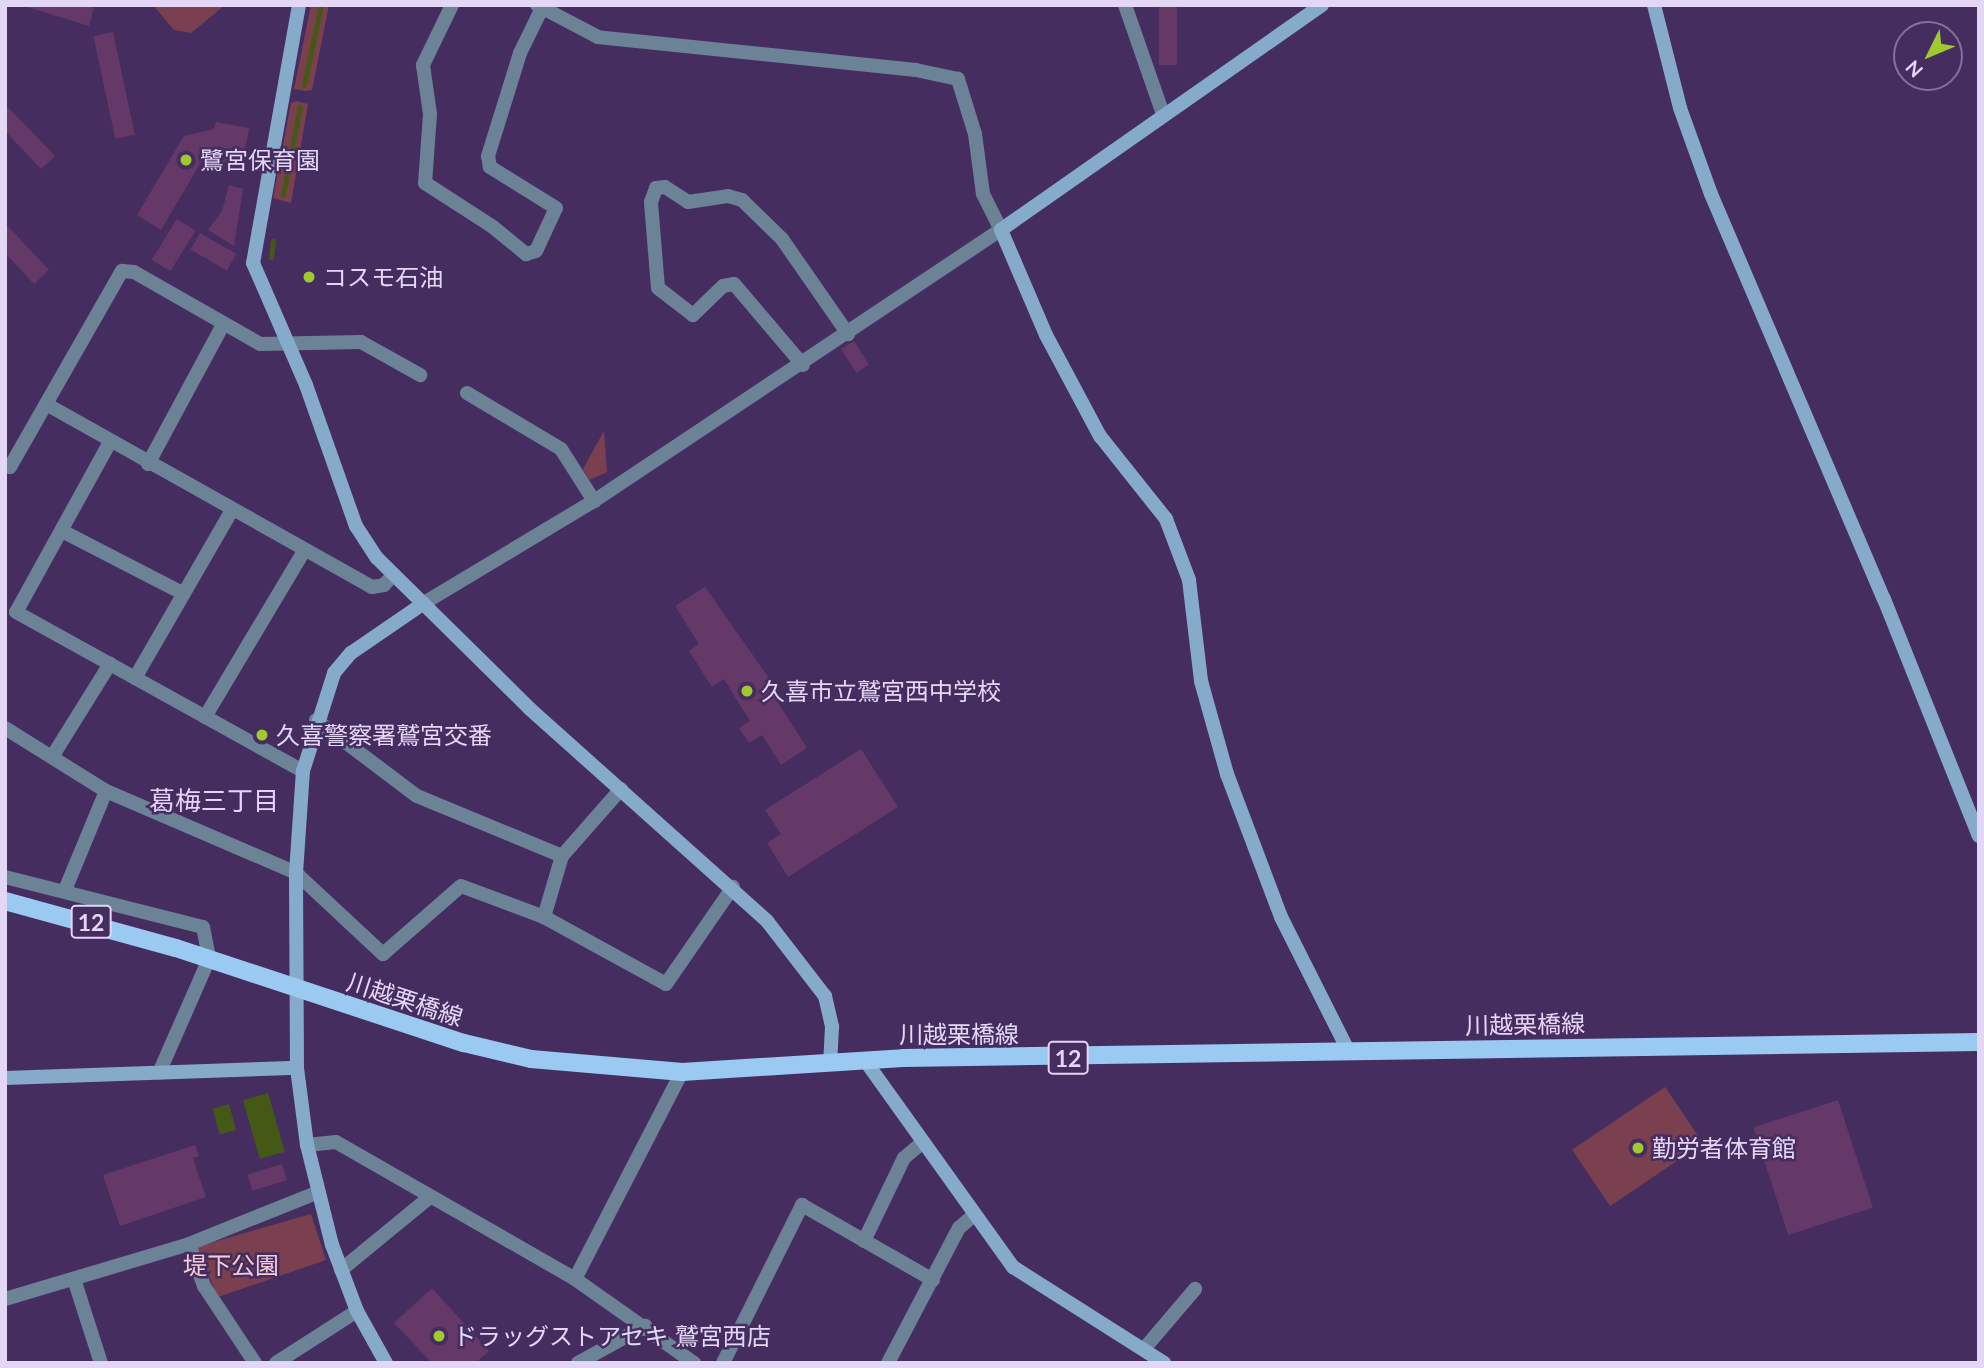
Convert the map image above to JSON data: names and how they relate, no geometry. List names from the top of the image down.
{
  "streets": {
    "main road": ["12", "川越栗橋線"]
  },
  "districts": ["葛梅三丁目"],
  "parks": ["堤下公園"],
  "places": [
    "鷺宮保育園",
    "コスモ石油",
    "久喜市立鷲宮西中学校",
    "久喜警察署鷲宮交番",
    "勤労者体育館",
    "ドラッグストアセキ 鷲宮西店"
  ],
  "north": "bottom left"
}
